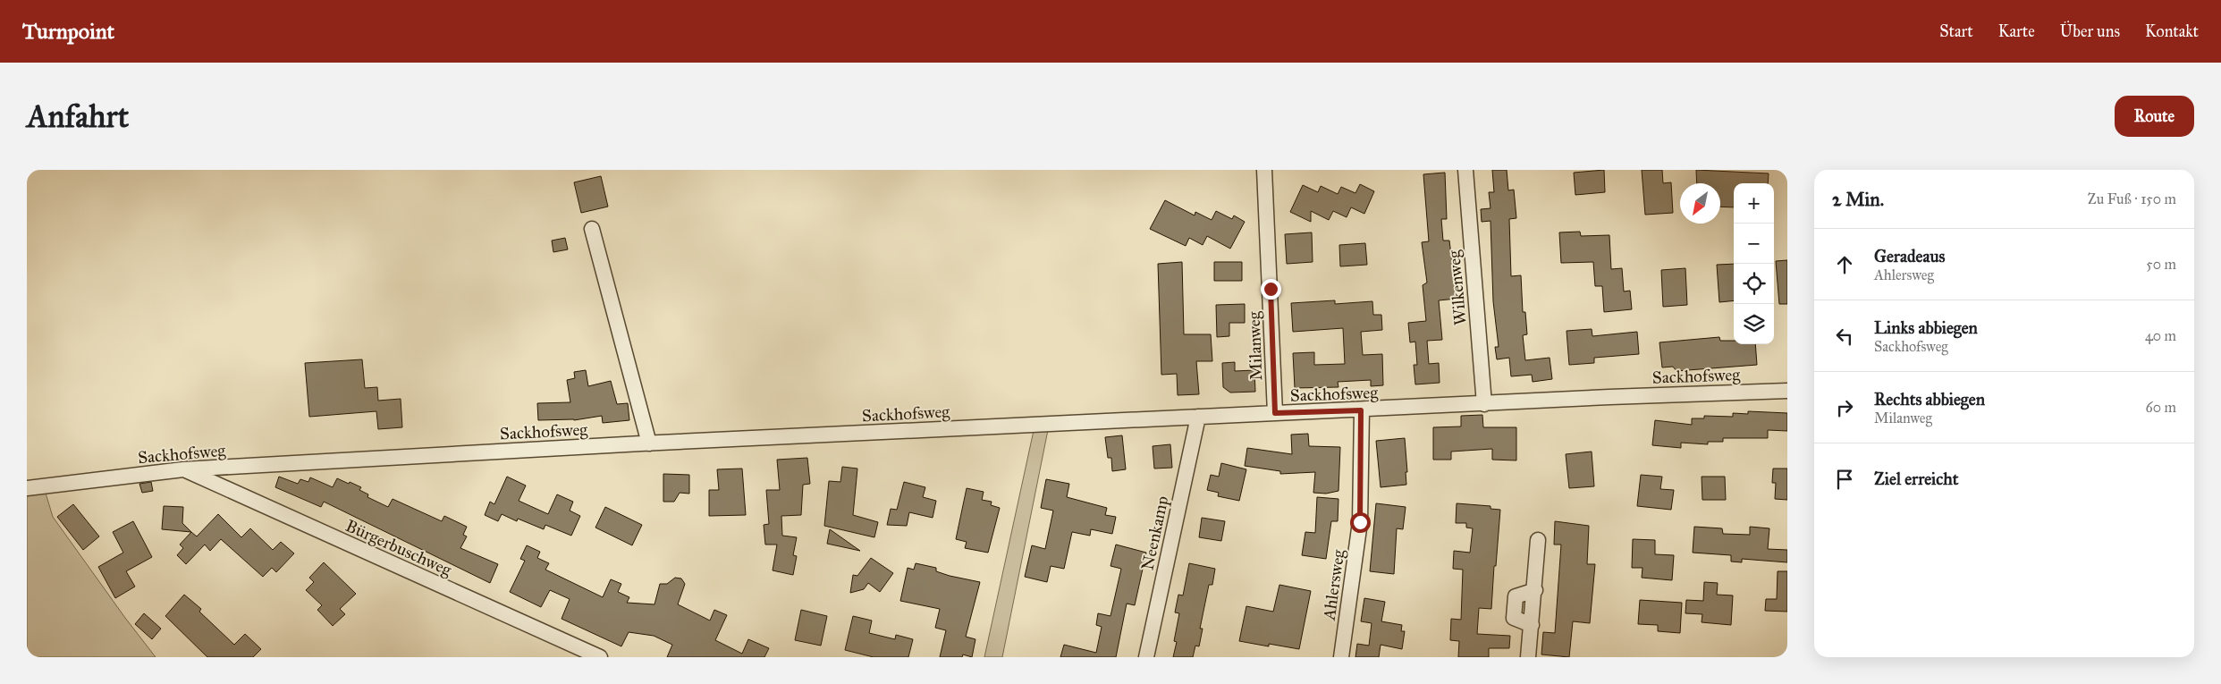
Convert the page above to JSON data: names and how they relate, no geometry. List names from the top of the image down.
{
  "streets": {
    "street": [
      "Wilkenweg",
      "Milanweg",
      "Sackhofsweg",
      "Neenkamp",
      "Bürgerbuschweg",
      "Ahlersweg"
    ]
  },
  "crossings": [
    ["Wilkenweg", "Sackhofsweg"],
    ["Milanweg", "Sackhofsweg"],
    ["Sackhofsweg", "Neenkamp"],
    ["Sackhofsweg", "Bürgerbuschweg"],
    ["Sackhofsweg", "Ahlersweg"]
  ],
  "north": "bottom left",
  "page": {
    "header": "Turnpoint",
    "nav": [
      "Start",
      "Karte",
      "Über uns",
      "Kontakt"
    ],
    "buttons": "Route",
    "title": "Anfahrt",
    "heading": ["2 Min.", "Zu Fuß · 150 m"],
    "map_buttons": ["+", "−"],
    "list": [
      ["Geradeaus", "Ahlersweg", "50 m"],
      ["Links abbiegen", "Sackhofsweg", "40 m"],
      ["Rechts abbiegen", "Milanweg", "60 m"],
      "Ziel erreicht"
    ]
  }
}
